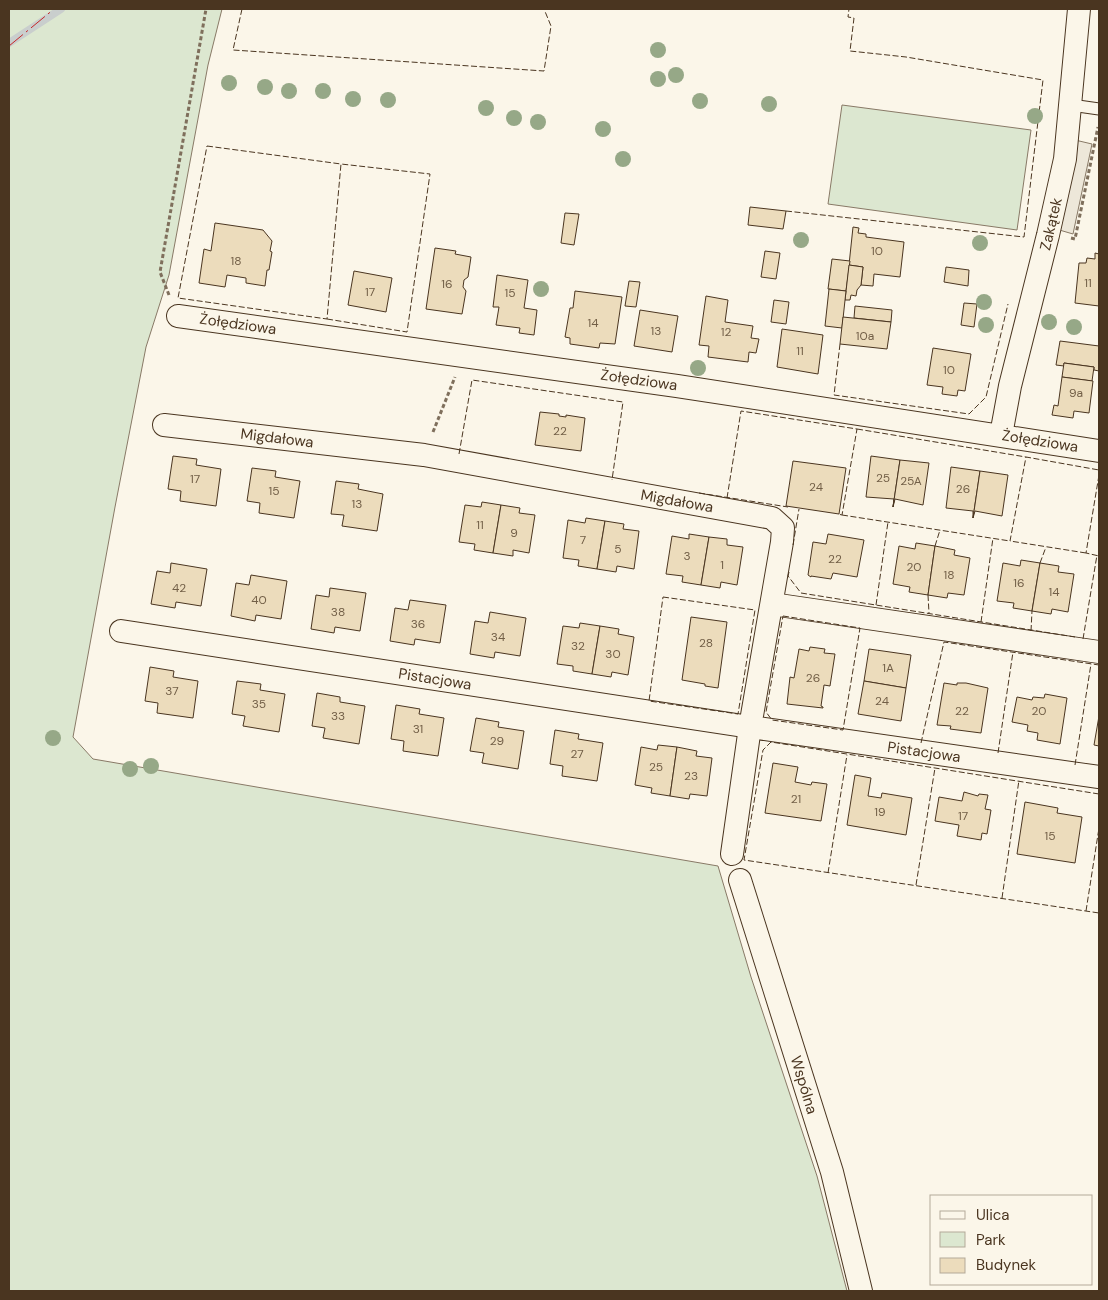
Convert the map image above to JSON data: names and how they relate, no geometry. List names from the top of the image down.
{
  "streets": {
    "street": [
      "Zakątek",
      "Żołędziowa",
      "Migdałowa",
      "Pistacjowa",
      "Wspólna"
    ]
  },
  "crossings": [
    ["Zakątek", "Żołędziowa"]
  ],
  "house_numbers": [
    "10",
    "18",
    "11",
    "16",
    "17",
    "15",
    "14",
    "13",
    "12",
    "10a",
    "11",
    "10",
    "9a",
    "22",
    "25",
    "17",
    "25A",
    "24",
    "26",
    "15",
    "13",
    "11",
    "9",
    "7",
    "5",
    "3",
    "22",
    "1",
    "20",
    "18",
    "16",
    "42",
    "14",
    "40",
    "38",
    "36",
    "34",
    "28",
    "32",
    "30",
    "1A",
    "26",
    "37",
    "24",
    "35",
    "22",
    "20",
    "33",
    "31",
    "29",
    "27",
    "25",
    "23",
    "21",
    "19",
    "17",
    "15"
  ],
  "legend": ["Ulica", "Park", "Budynek"]
}
